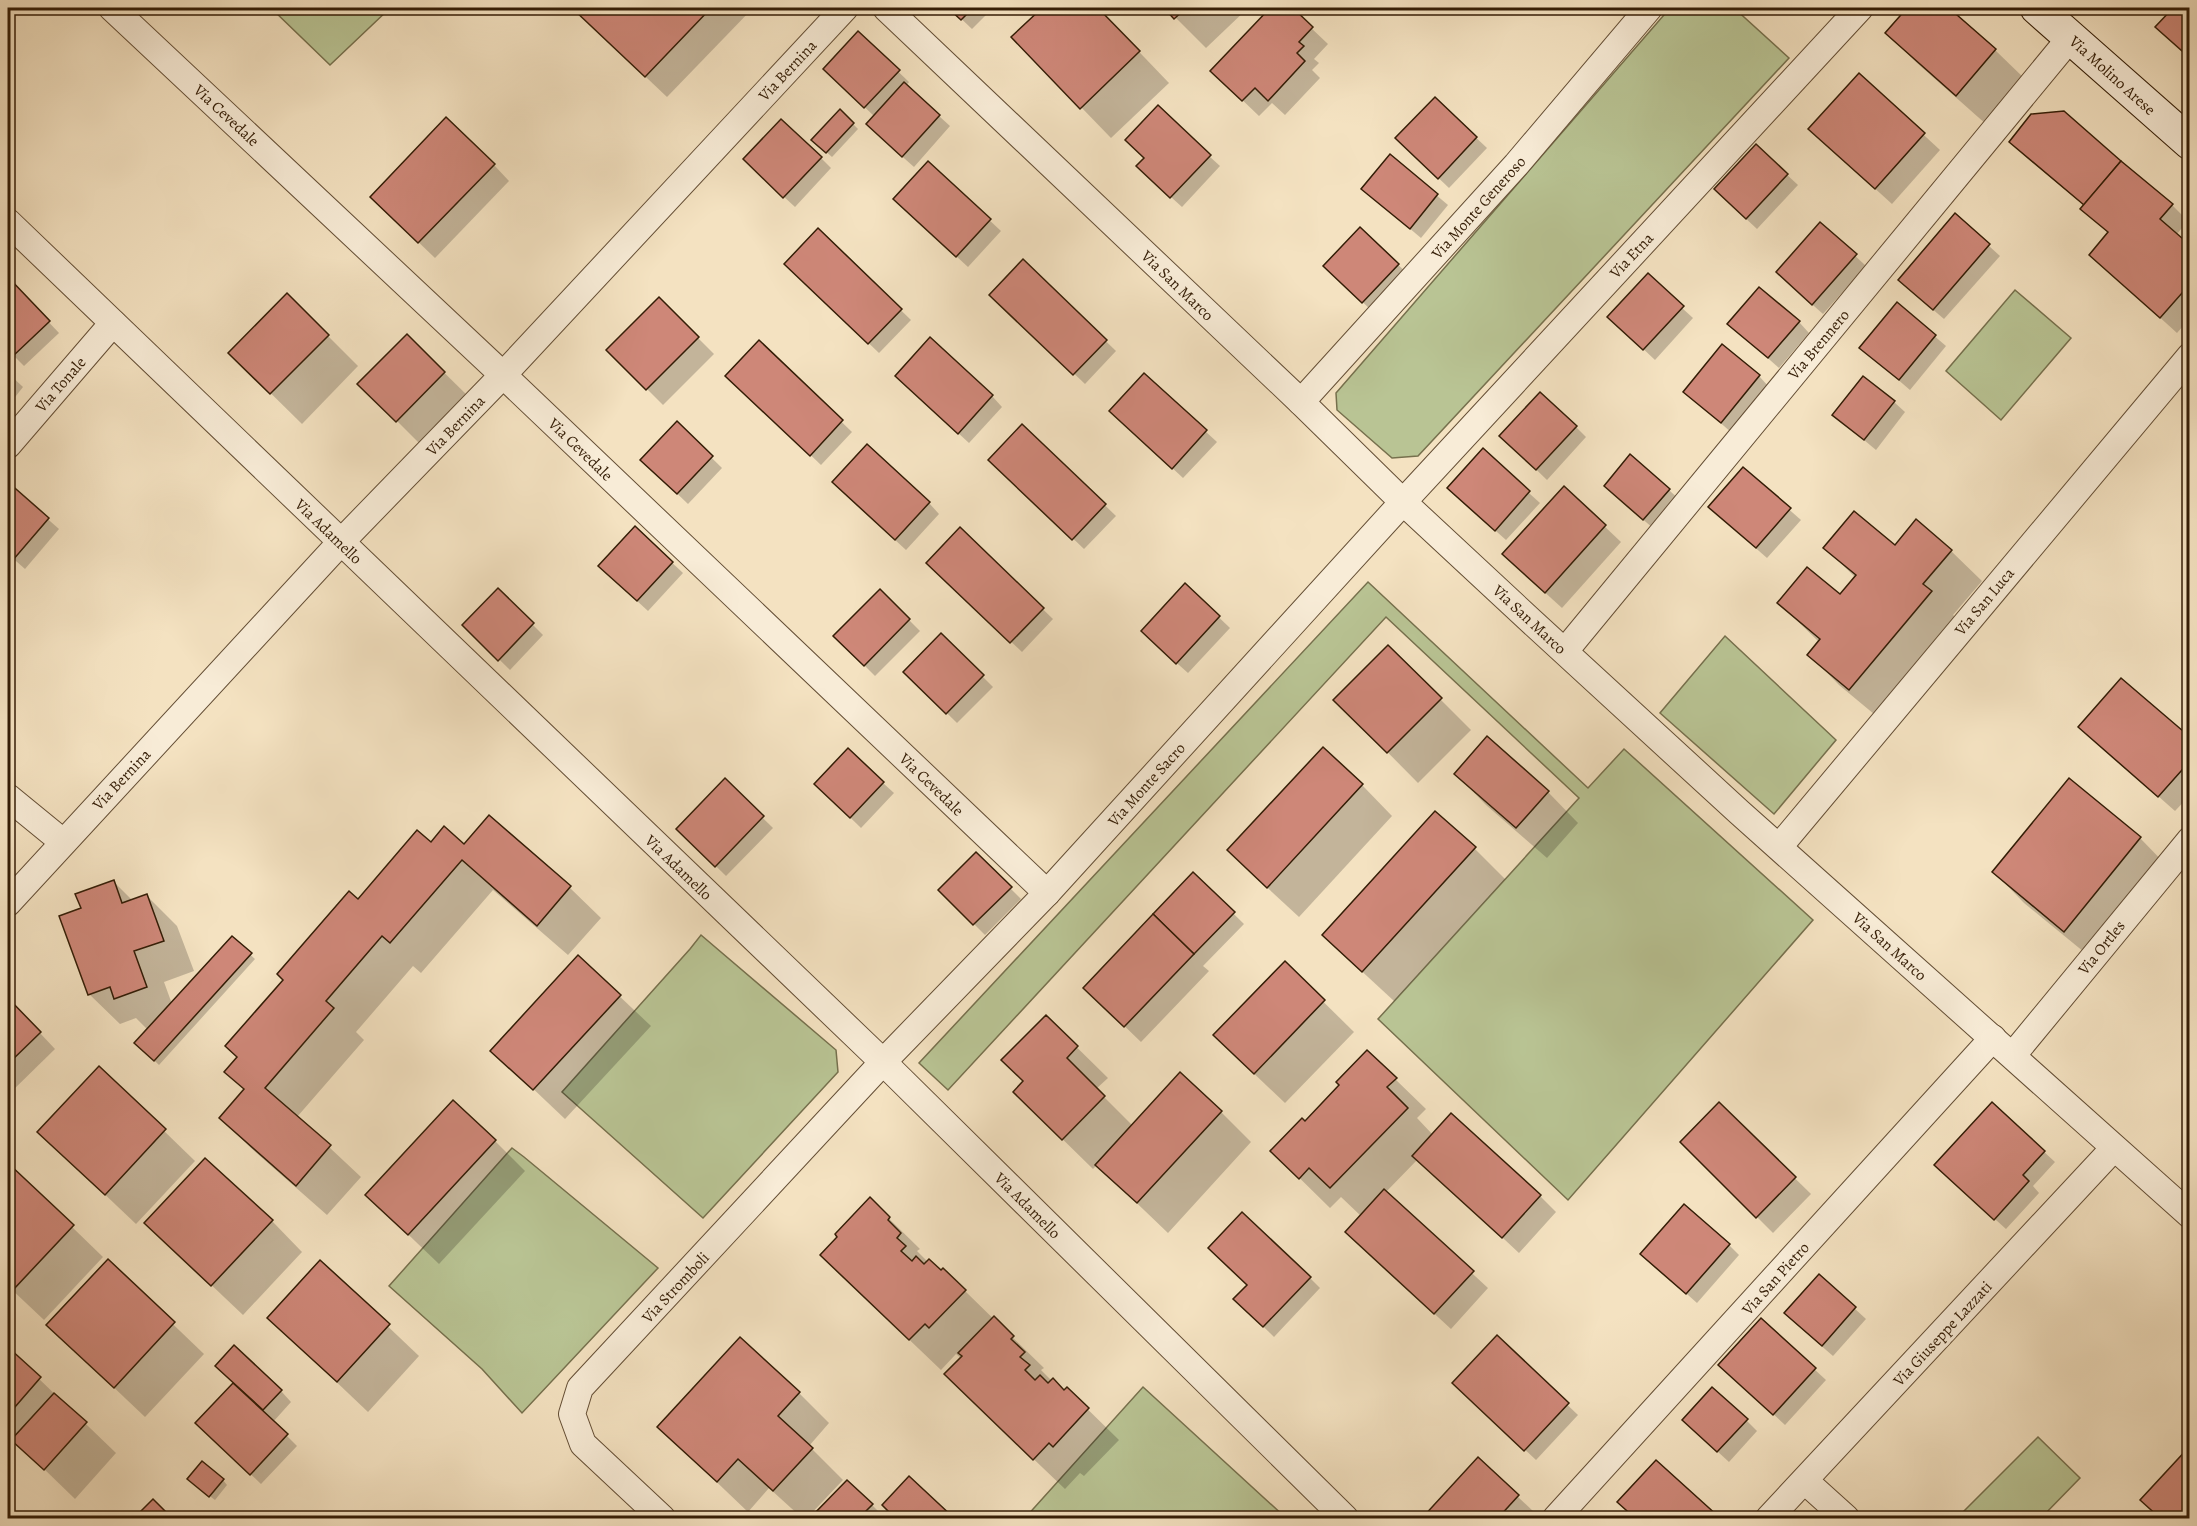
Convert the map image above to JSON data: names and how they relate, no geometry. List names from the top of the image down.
{
  "streets": {
    "street": [
      "Via Bernina",
      "Via Molino Arese",
      "Via Cevedale",
      "Via Monte Generoso",
      "Via Etna",
      "Via San Marco",
      "Via Brennero",
      "Via Tonale",
      "Via Adamello",
      "Via San Luca",
      "Via Monte Sacro",
      "Via Ortles",
      "Via San Pietro",
      "Via Stromboli",
      "Via Giuseppe Lazzati"
    ]
  },
  "crossings": [
    ["Via Bernina", "Via Cevedale"],
    ["Via Bernina", "Via Adamello"],
    ["Via Molino Arese", "Via Brennero"],
    ["Via Cevedale", "Via Monte Sacro"],
    ["Via Monte Generoso", "Via San Marco"],
    ["Via Etna", "Via San Marco"],
    ["Via Etna", "Via Monte Sacro"],
    ["Via San Marco", "Via Brennero"],
    ["Via San Marco", "Via San Luca"],
    ["Via San Marco", "Via Monte Sacro"],
    ["Via San Marco", "Via Ortles"],
    ["Via San Marco", "Via San Pietro"],
    ["Via San Marco", "Via Giuseppe Lazzati"],
    ["Via Tonale", "Via Adamello"],
    ["Via Adamello", "Via Monte Sacro"],
    ["Via Adamello", "Via Stromboli"],
    ["Via Monte Sacro", "Via Stromboli"]
  ]
}
